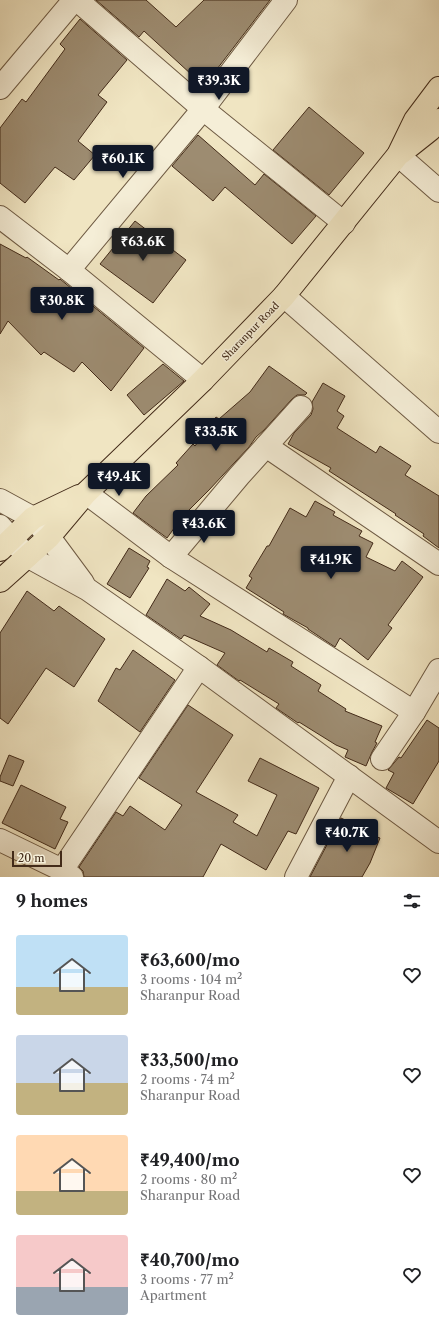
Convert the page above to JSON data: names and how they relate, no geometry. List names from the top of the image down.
{
  "streets": {
    "main road": ["Sharanpur Road"]
  },
  "scale_bar": "20 m",
  "page": {
    "price": [
      "₹39.3K",
      "₹60.1K",
      "₹63.6K",
      "₹30.8K",
      "₹33.5K",
      "₹49.4K",
      "₹43.6K",
      "₹41.9K",
      "₹40.7K"
    ],
    "scale": "20 m",
    "heading": "9 homes",
    "list": [
      {
        "name": "₹63,600/mo",
        "note": "3 rooms · 104 m² · Sharanpur Road"
      },
      {
        "name": "₹33,500/mo",
        "note": "2 rooms · 74 m² · Sharanpur Road"
      },
      {
        "name": "₹49,400/mo",
        "note": "2 rooms · 80 m² · Sharanpur Road"
      },
      {
        "name": "₹40,700/mo",
        "note": "3 rooms · 77 m² · Apartment"
      }
    ]
  }
}
